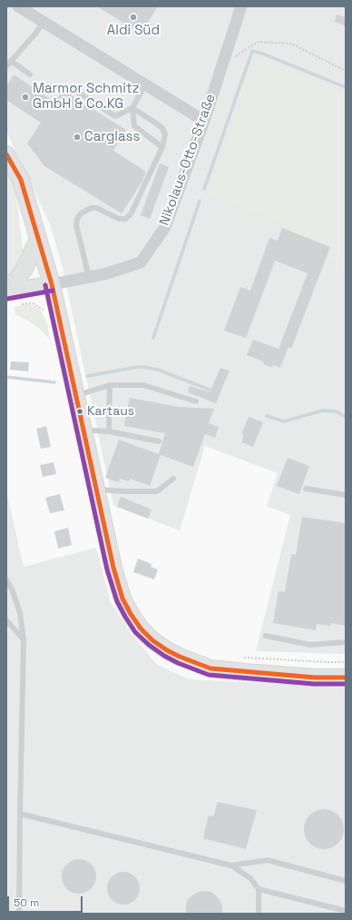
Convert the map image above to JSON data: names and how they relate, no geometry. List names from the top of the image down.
{
  "streets": {
    "street": ["Nikolaus-Otto-Straße"]
  },
  "places": [
    "Aldi Süd",
    "Marmor Schmitz GmbH & Co.KG",
    "Carglass",
    "Kartaus"
  ],
  "scale_bar": "50 m"
}
